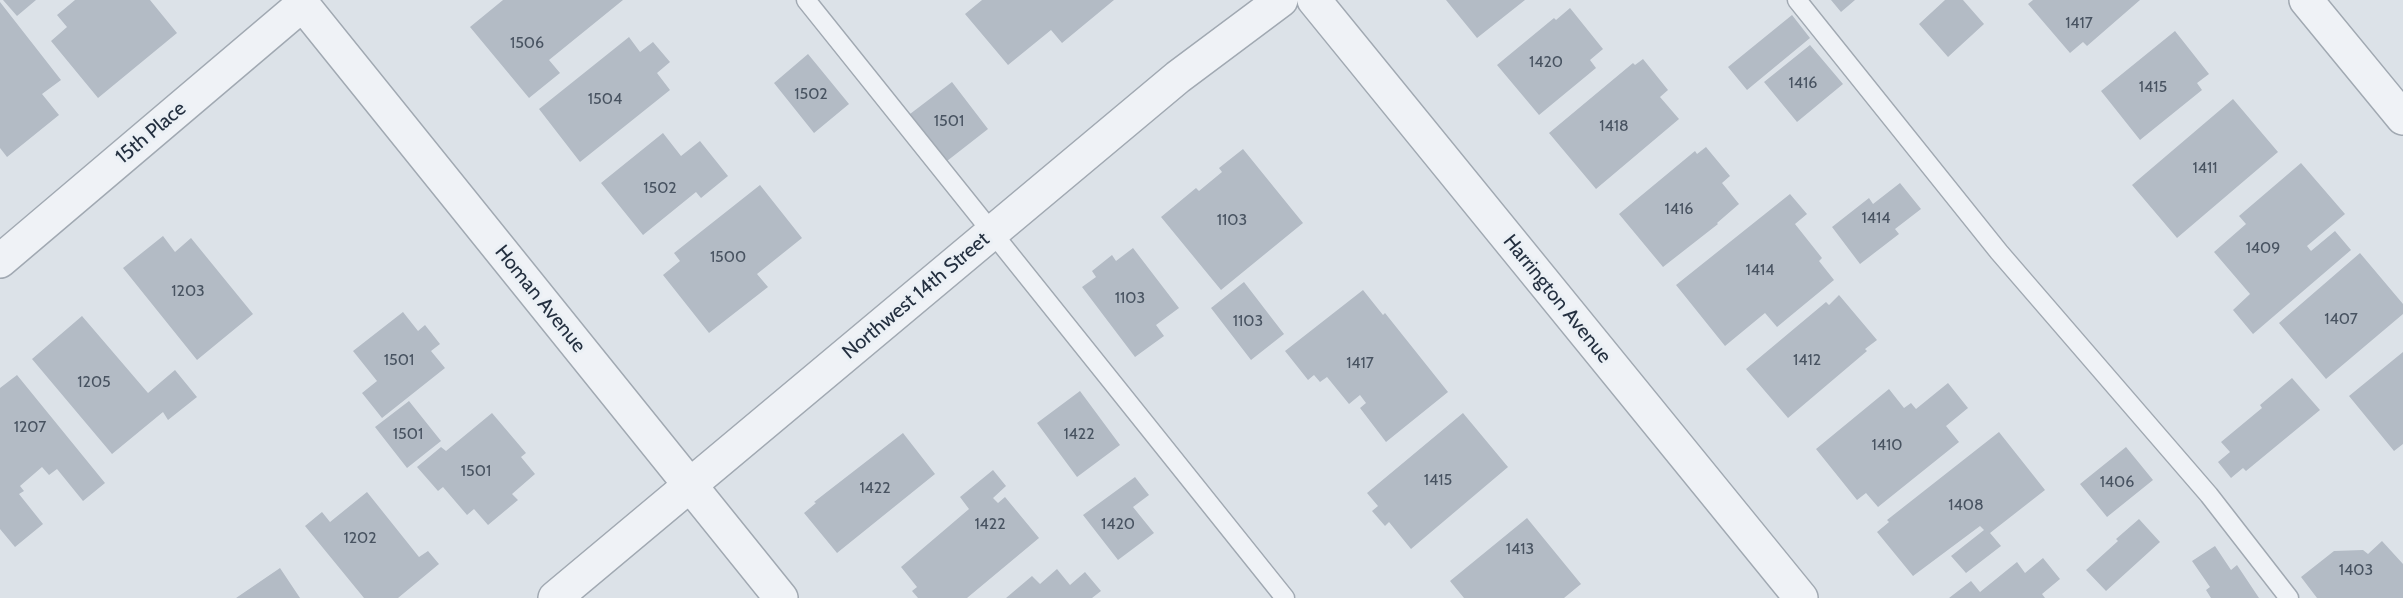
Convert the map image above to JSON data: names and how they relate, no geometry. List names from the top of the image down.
{
  "streets": {
    "street": [
      "15th Place",
      "Northwest 14th Street",
      "Homan Avenue",
      "Harrington Avenue"
    ]
  },
  "crossings": [
    ["15th Place", "Homan Avenue"],
    ["Northwest 14th Street", "Homan Avenue"]
  ],
  "house_numbers": [
    "1417",
    "1506",
    "1420",
    "1416",
    "1415",
    "1502",
    "1504",
    "1501",
    "1418",
    "1411",
    "1502",
    "1416",
    "1414",
    "1103",
    "1409",
    "1500",
    "1414",
    "1203",
    "1103",
    "1407",
    "1103",
    "1501",
    "1412",
    "1417",
    "1205",
    "1207",
    "1501",
    "1422",
    "1410",
    "1501",
    "1415",
    "1406",
    "1422",
    "1408",
    "1422",
    "1420",
    "1202",
    "1413",
    "1403"
  ]
}
